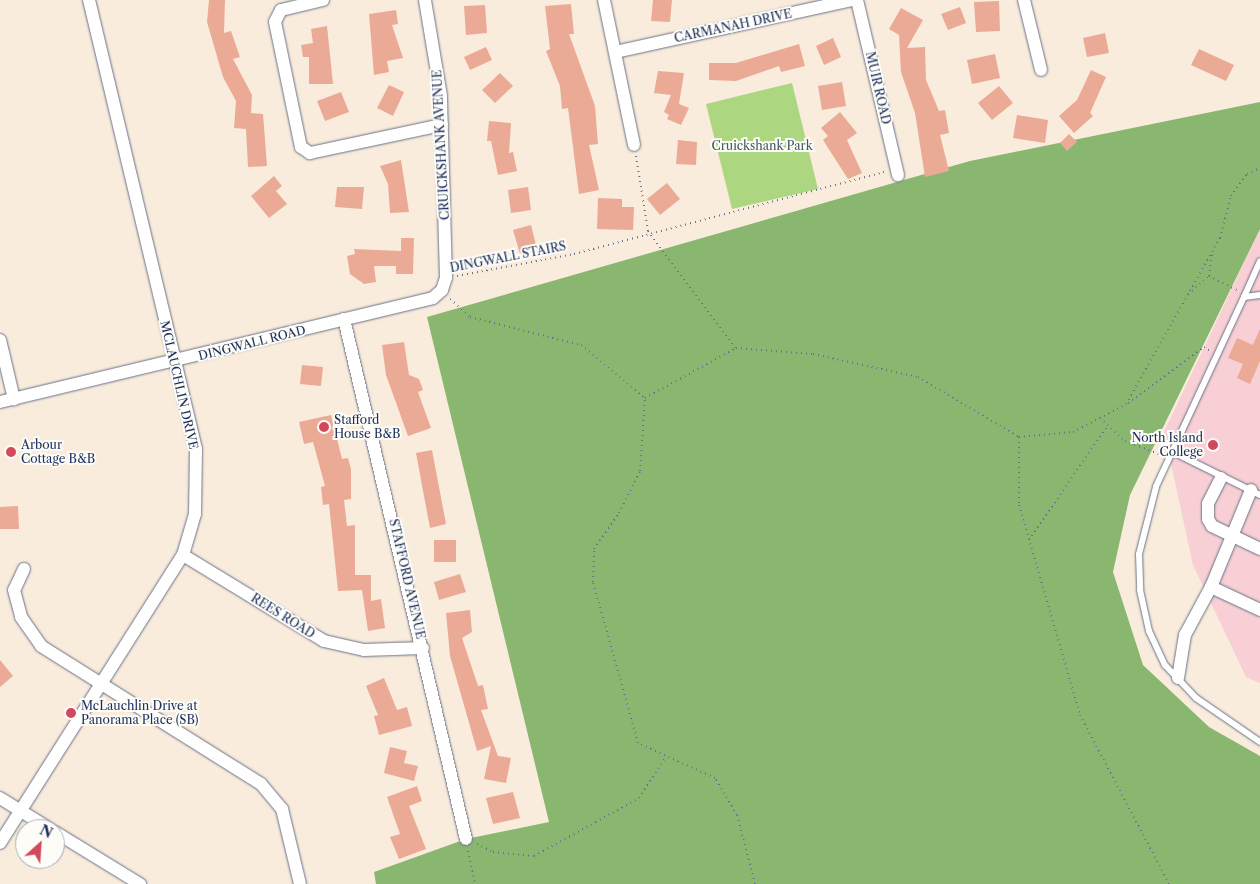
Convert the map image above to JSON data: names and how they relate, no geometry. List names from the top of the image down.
{
  "streets": {
    "street": [
      "CARMANAH DRIVE",
      "MUIR ROAD",
      "CRUICKSHANK AVENUE",
      "DINGWALL ROAD",
      "MCLAUCHLIN DRIVE",
      "STAFFORD AVENUE",
      "REES ROAD"
    ],
    "path": ["DINGWALL STAIRS"]
  },
  "crossings": [
    ["MUIR ROAD", "DINGWALL STAIRS"],
    ["CRUICKSHANK AVENUE", "DINGWALL STAIRS"],
    ["CRUICKSHANK AVENUE", "DINGWALL ROAD"],
    ["DINGWALL STAIRS", "DINGWALL ROAD"],
    ["DINGWALL ROAD", "MCLAUCHLIN DRIVE"],
    ["DINGWALL ROAD", "STAFFORD AVENUE"],
    ["MCLAUCHLIN DRIVE", "REES ROAD"],
    ["STAFFORD AVENUE", "REES ROAD"]
  ],
  "parks": ["Cruickshank Park"],
  "places": [
    "Stafford House B&B",
    "North Island College",
    "Arbour Cottage B&B",
    "McLauchlin Drive at Panorama Place (SB)"
  ],
  "north": "top right"
}
